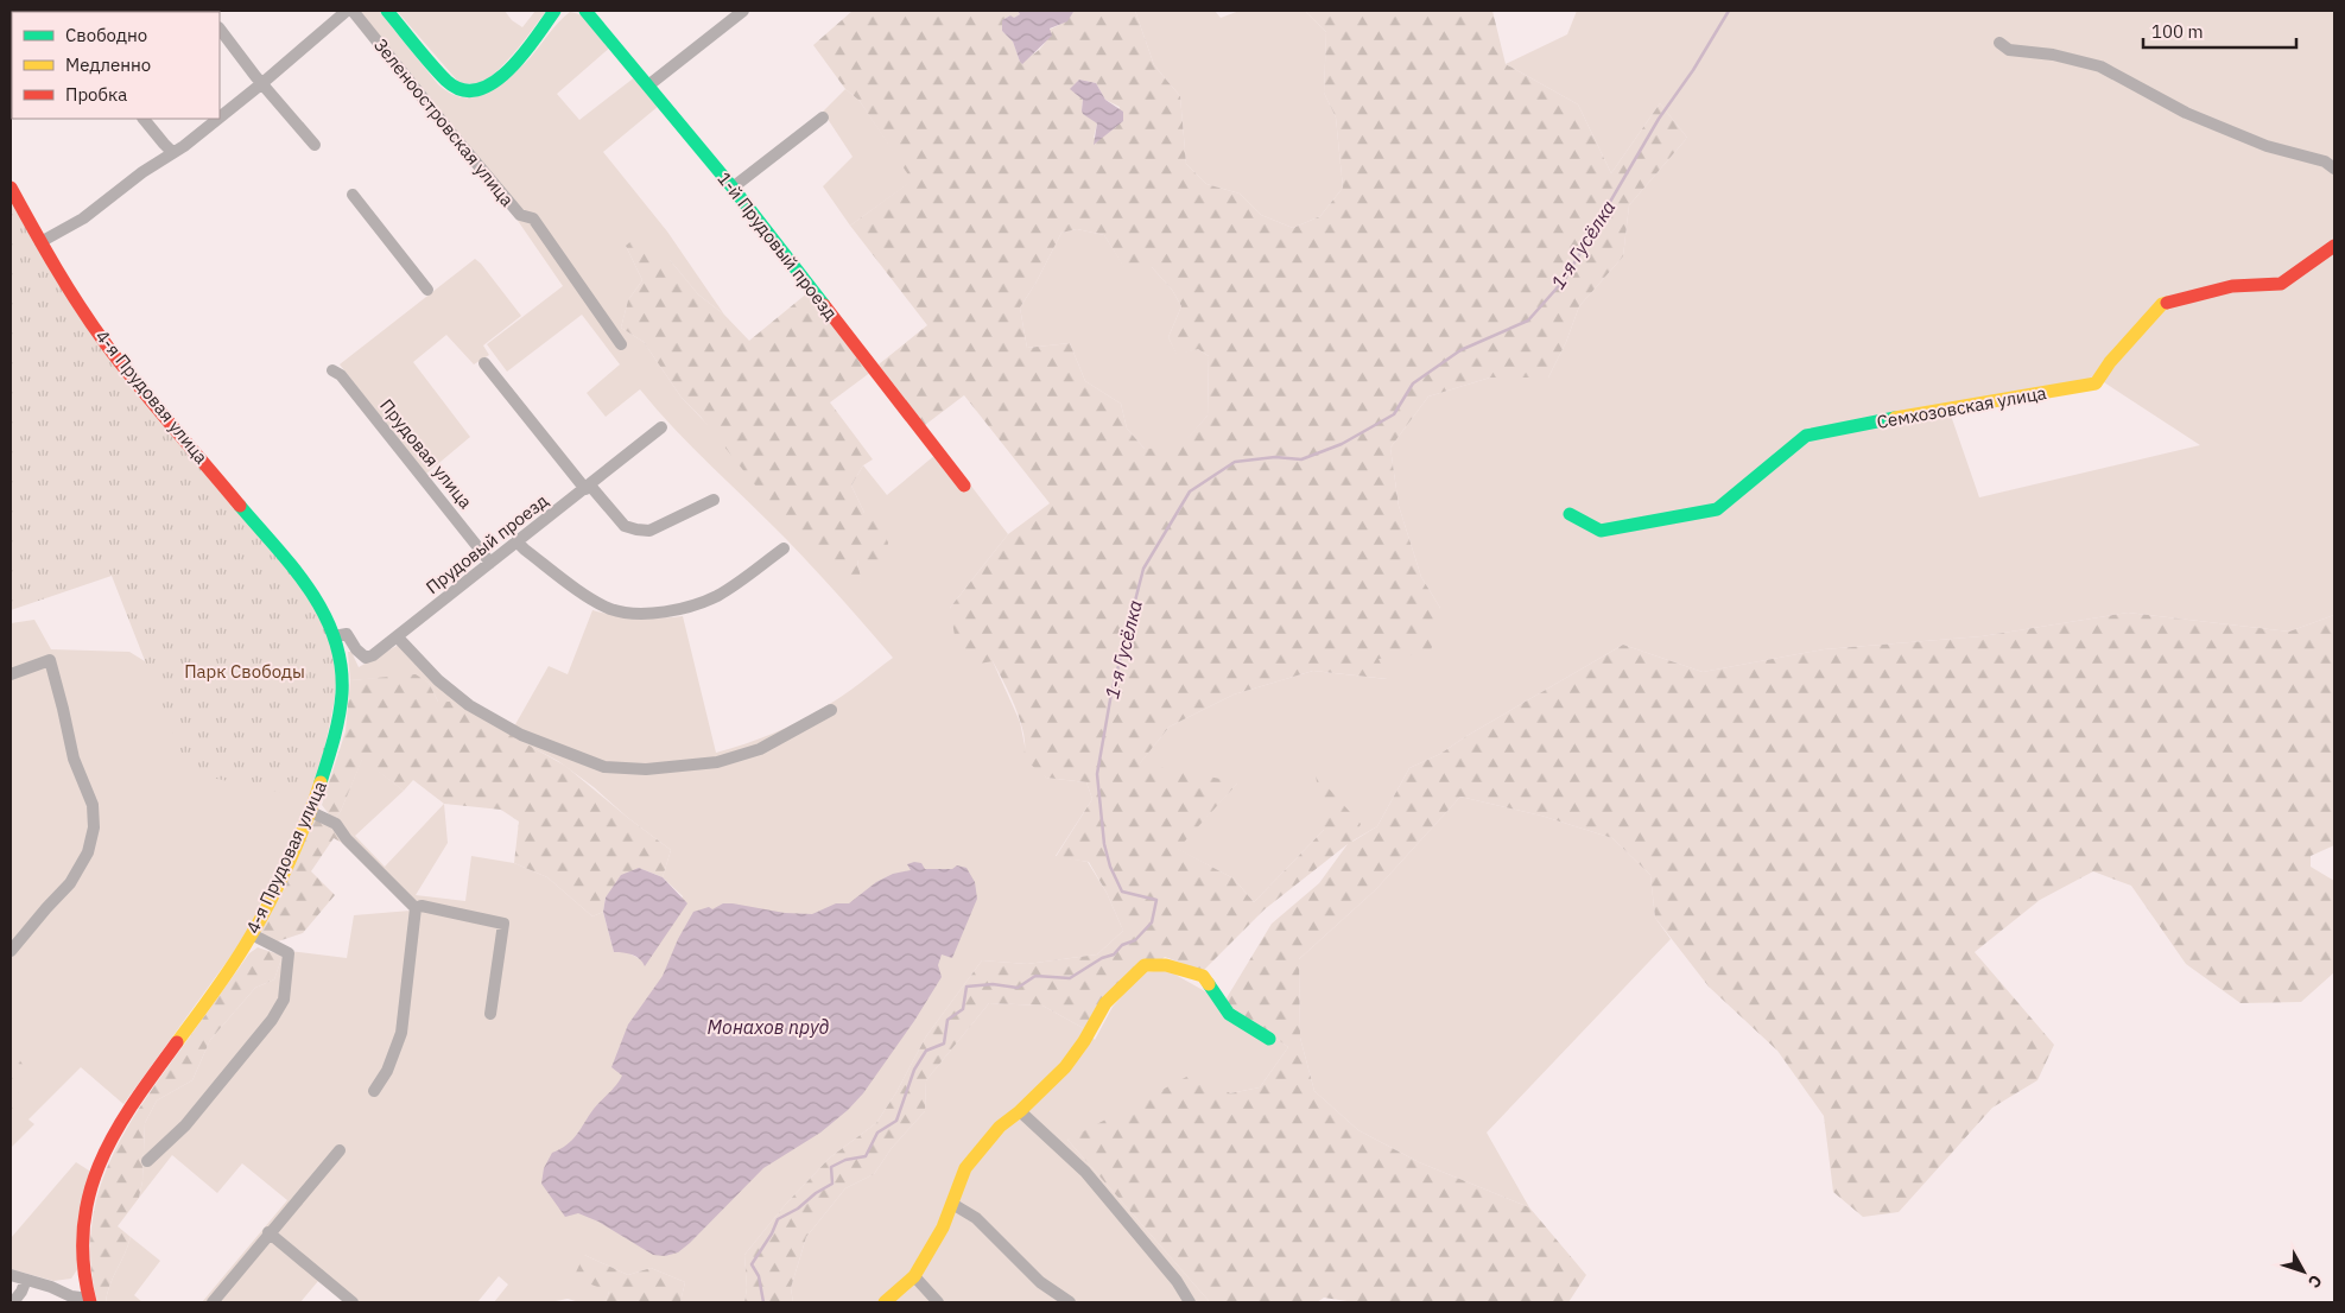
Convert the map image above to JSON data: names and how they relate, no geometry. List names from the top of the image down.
{
  "streets": {
    "street": [
      "Зеленоостровская улица",
      "1-й Прудовый проезд",
      "4-я Прудовая улица",
      "Семхозовская улица",
      "Прудовая улица",
      "Прудовый проезд"
    ]
  },
  "crossings": [
    ["4-я Прудовая улица", "Прудовый проезд"],
    ["Прудовая улица", "Прудовый проезд"]
  ],
  "water": ["1-я Гусёлка", "Монахов пруд"],
  "parks": ["Парк Свободы"],
  "legend": ["Свободно", "Медленно", "Пробка"],
  "scale_bar": "100 m",
  "north": "bottom right"
}
